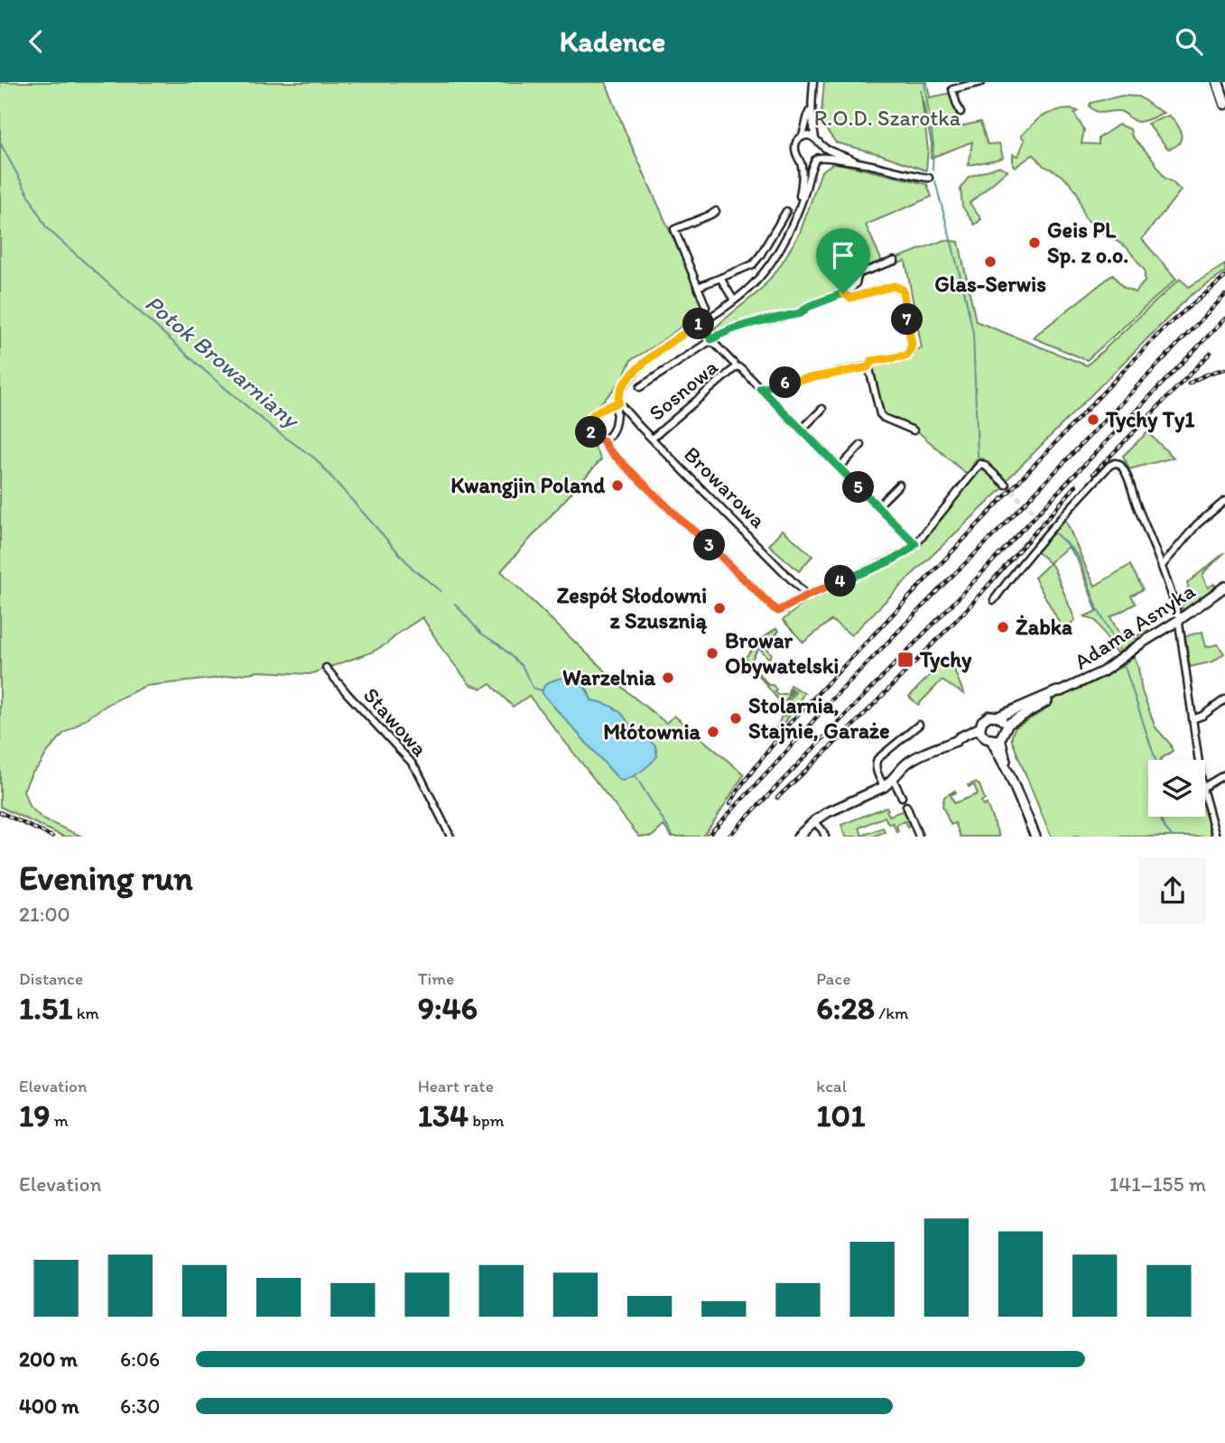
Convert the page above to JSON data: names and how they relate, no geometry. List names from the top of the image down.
{
  "streets": {
    "street": [
      "Sosnowa",
      "Browarowa",
      "Adama Asnyka",
      "Stawowa"
    ]
  },
  "crossings": [
    ["Sosnowa", "Browarowa"]
  ],
  "water": ["Potok Browarniany"],
  "parks": ["R.O.D. Szarotka"],
  "places": {
    "other": [
      "Geis PL Sp. z o.o.",
      "Glas-Serwis",
      "Tychy Ty1",
      "Kwangjin Poland",
      "Zespół Słodowni z Szusznią",
      "Żabka",
      "Browar Obywatelski",
      "Warzelnia",
      "Stolarnia, Stajnie, Garaże",
      "Młótownia"
    ],
    "transit": ["Tychy"]
  },
  "page": {
    "header": "Kadence",
    "pins": [
      "7",
      "1",
      "6",
      "2",
      "5",
      "3",
      "4"
    ],
    "heading": ["Evening run", "21:00"],
    "stats": [
      ["Distance", "1.51 km"],
      ["Time", "9:46"],
      ["Pace", "6:28 /km"],
      ["Elevation", "19 m"],
      ["Heart rate", "134 bpm"],
      ["kcal", "101"]
    ],
    "chart": ["Elevation", "141–155 m"],
    "list": [
      {
        "name": "200 m",
        "note": "6:06"
      },
      {
        "name": "400 m",
        "note": "6:30"
      }
    ]
  }
}
